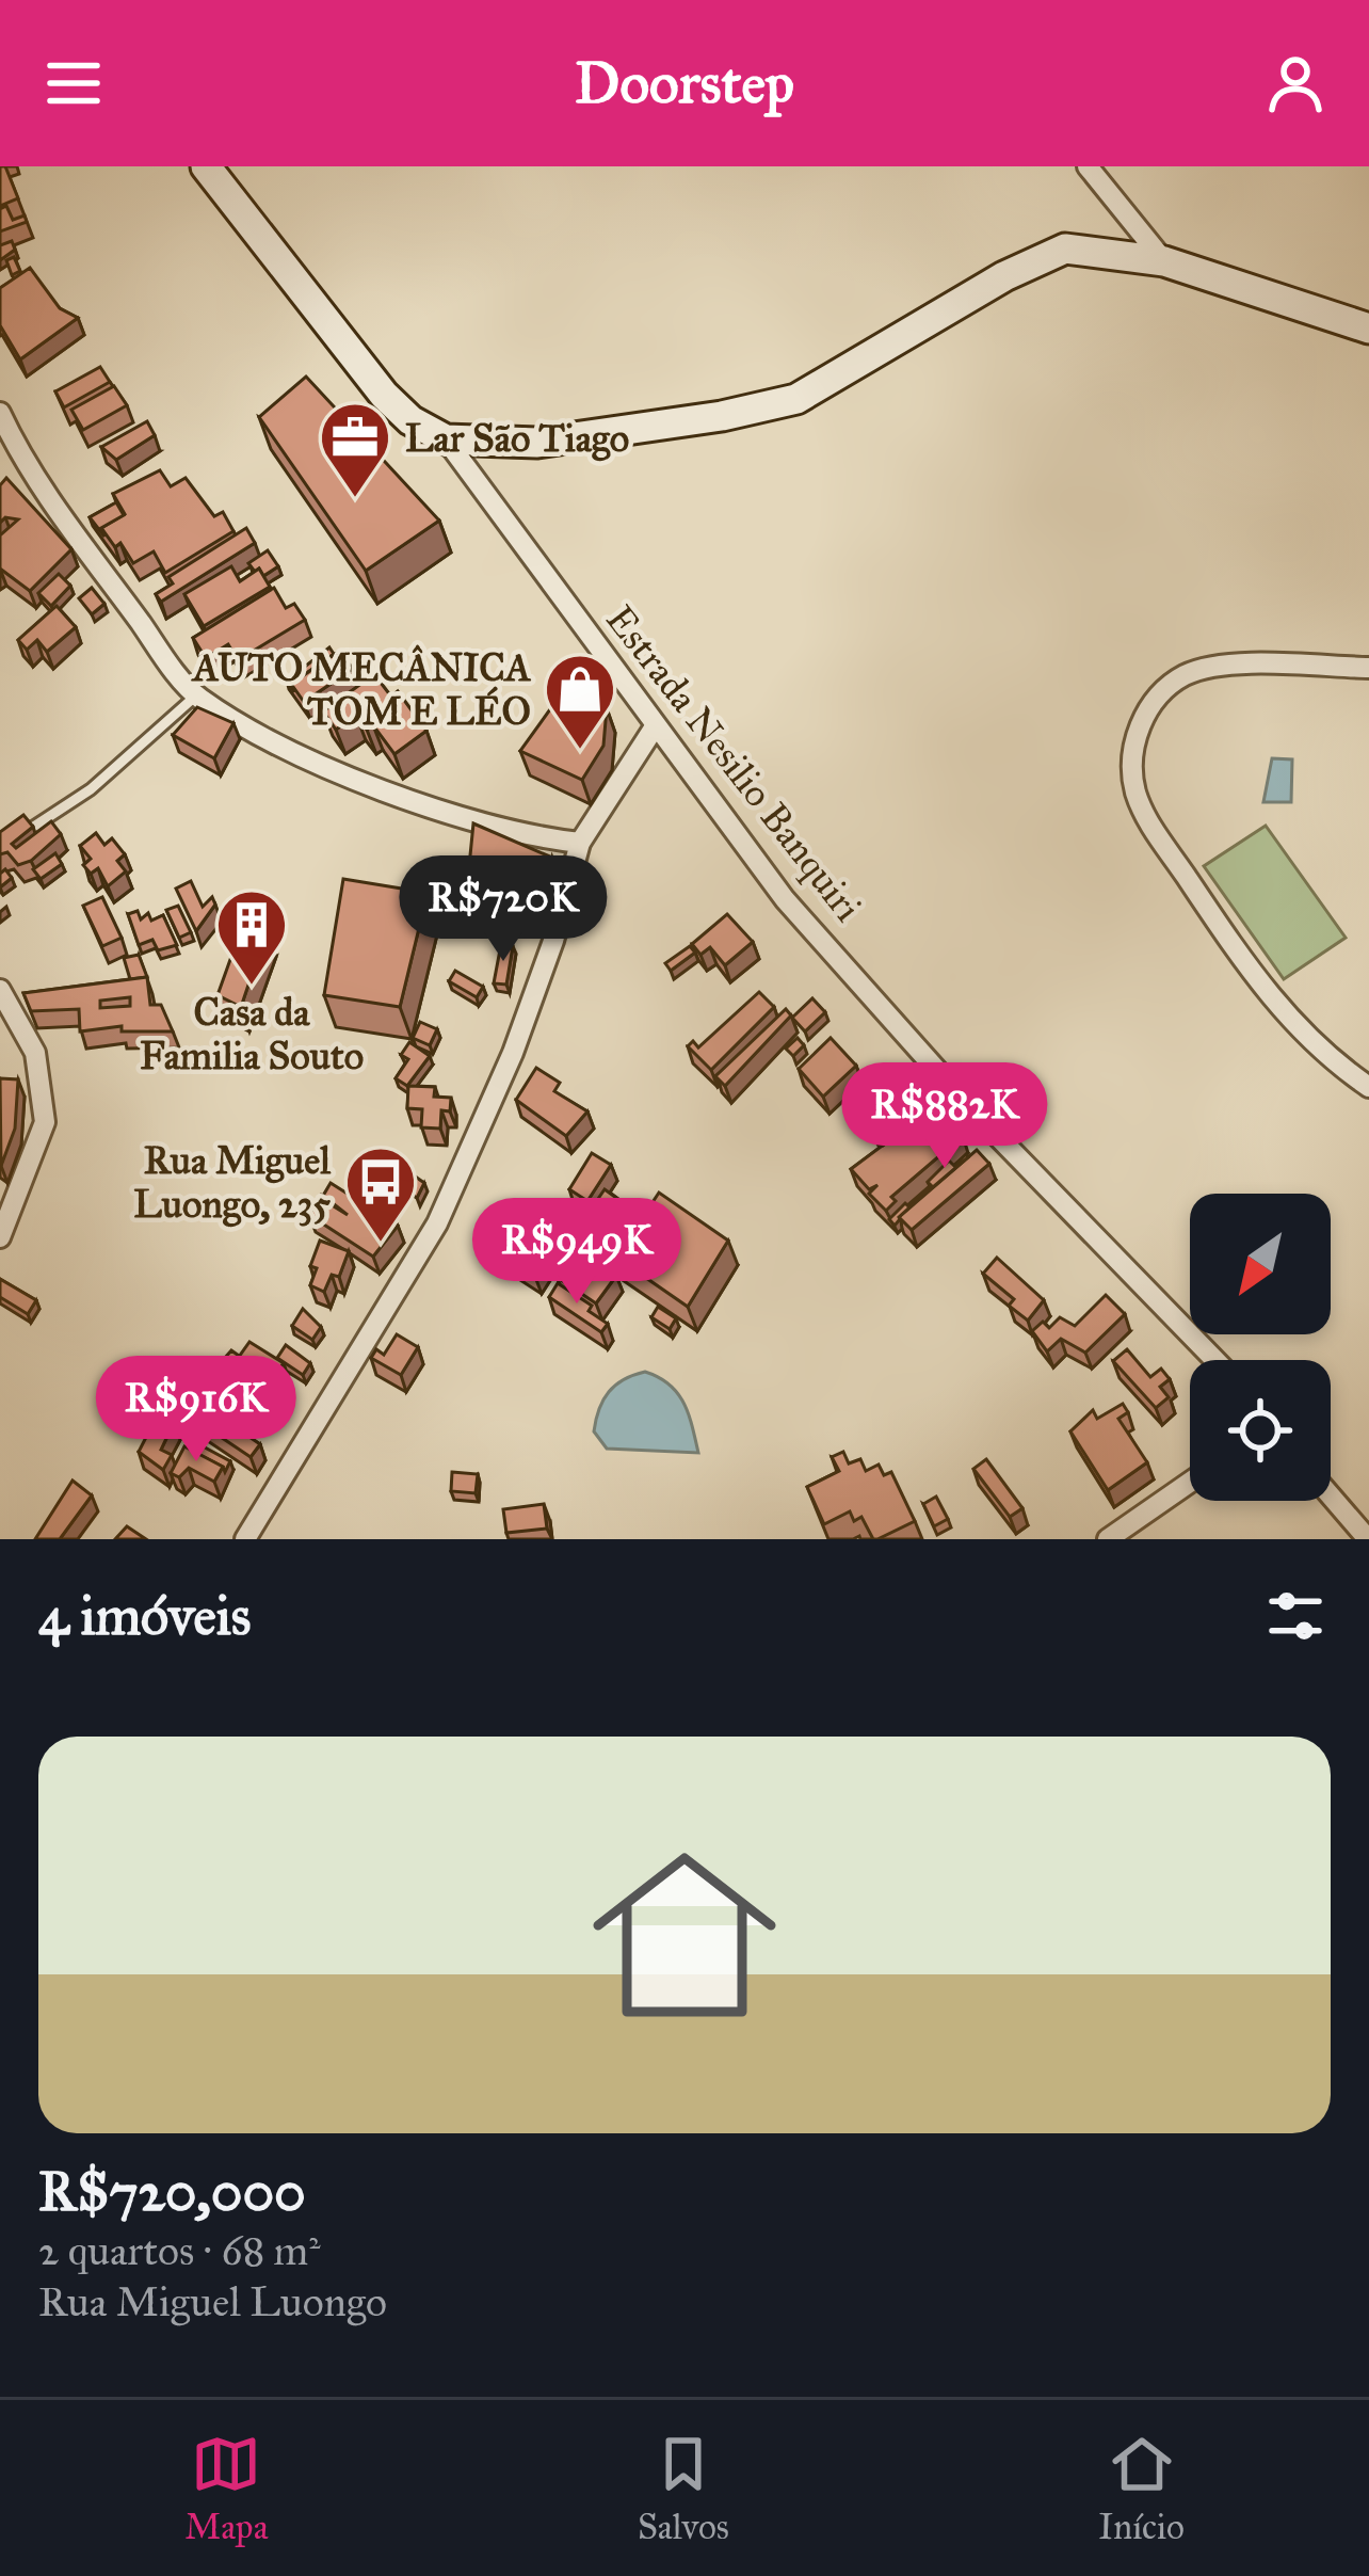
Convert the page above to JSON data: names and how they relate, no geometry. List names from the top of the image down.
{
  "streets": {
    "street": ["Estrada Nesilio Banquiri"]
  },
  "places": {
    "office": ["Lar São Tiago"],
    "shop": ["AUTO MECÂNICA TOM E LÉO"],
    "building": ["Casa da Familia Souto"],
    "bus stop": ["Rua Miguel Luongo, 235"]
  },
  "north": "bottom left",
  "page": {
    "header": "Doorstep",
    "price": [
      "R$720K",
      "R$882K",
      "R$949K",
      "R$916K"
    ],
    "heading": "4 imóveis",
    "list": [
      {
        "name": "R$720,000",
        "note": "2 quartos · 68 m² · Rua Miguel Luongo"
      }
    ],
    "tabs": ["Mapa", "Salvos", "Início"]
  }
}
